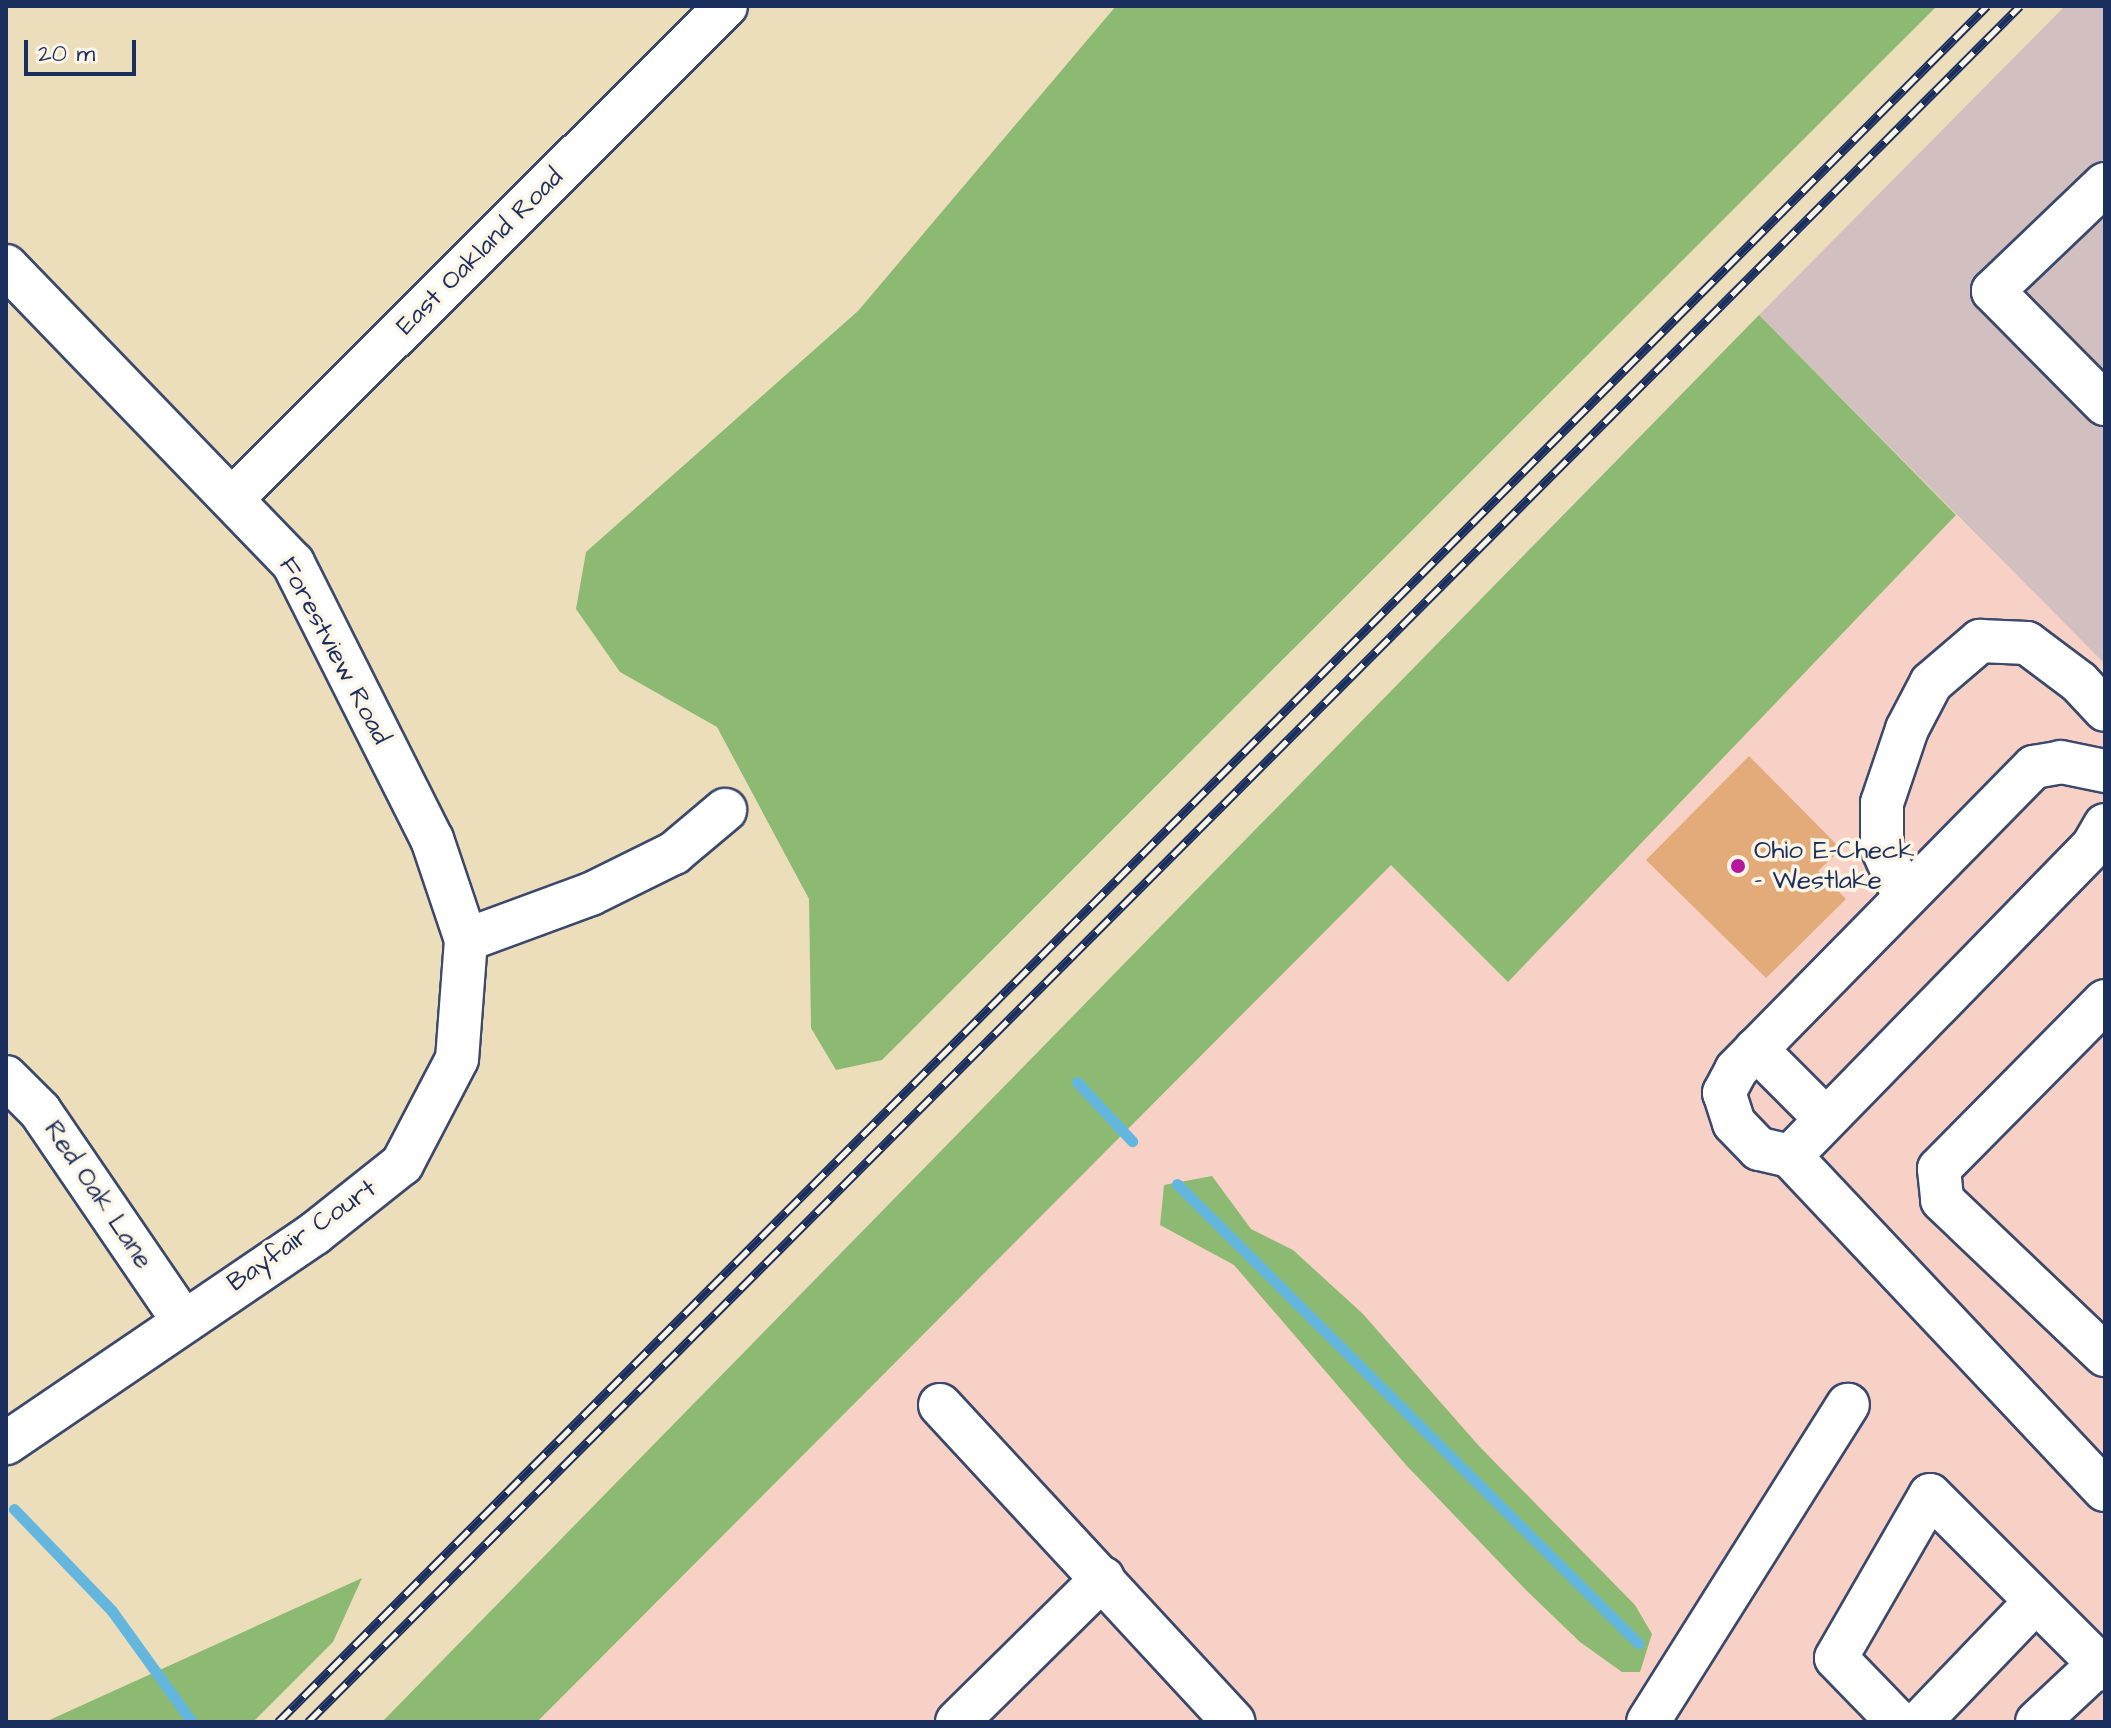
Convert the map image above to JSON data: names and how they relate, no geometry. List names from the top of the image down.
{
  "streets": {
    "street": [
      "East Oakland Road",
      "Forestview Road",
      "Red Oak Lane",
      "Bayfair Court"
    ]
  },
  "crossings": [
    ["East Oakland Road", "Forestview Road"],
    ["Forestview Road", "Bayfair Court"],
    ["Red Oak Lane", "Bayfair Court"]
  ],
  "places": ["Ohio E-Check - Westlake"],
  "scale_bar": "20 m"
}
